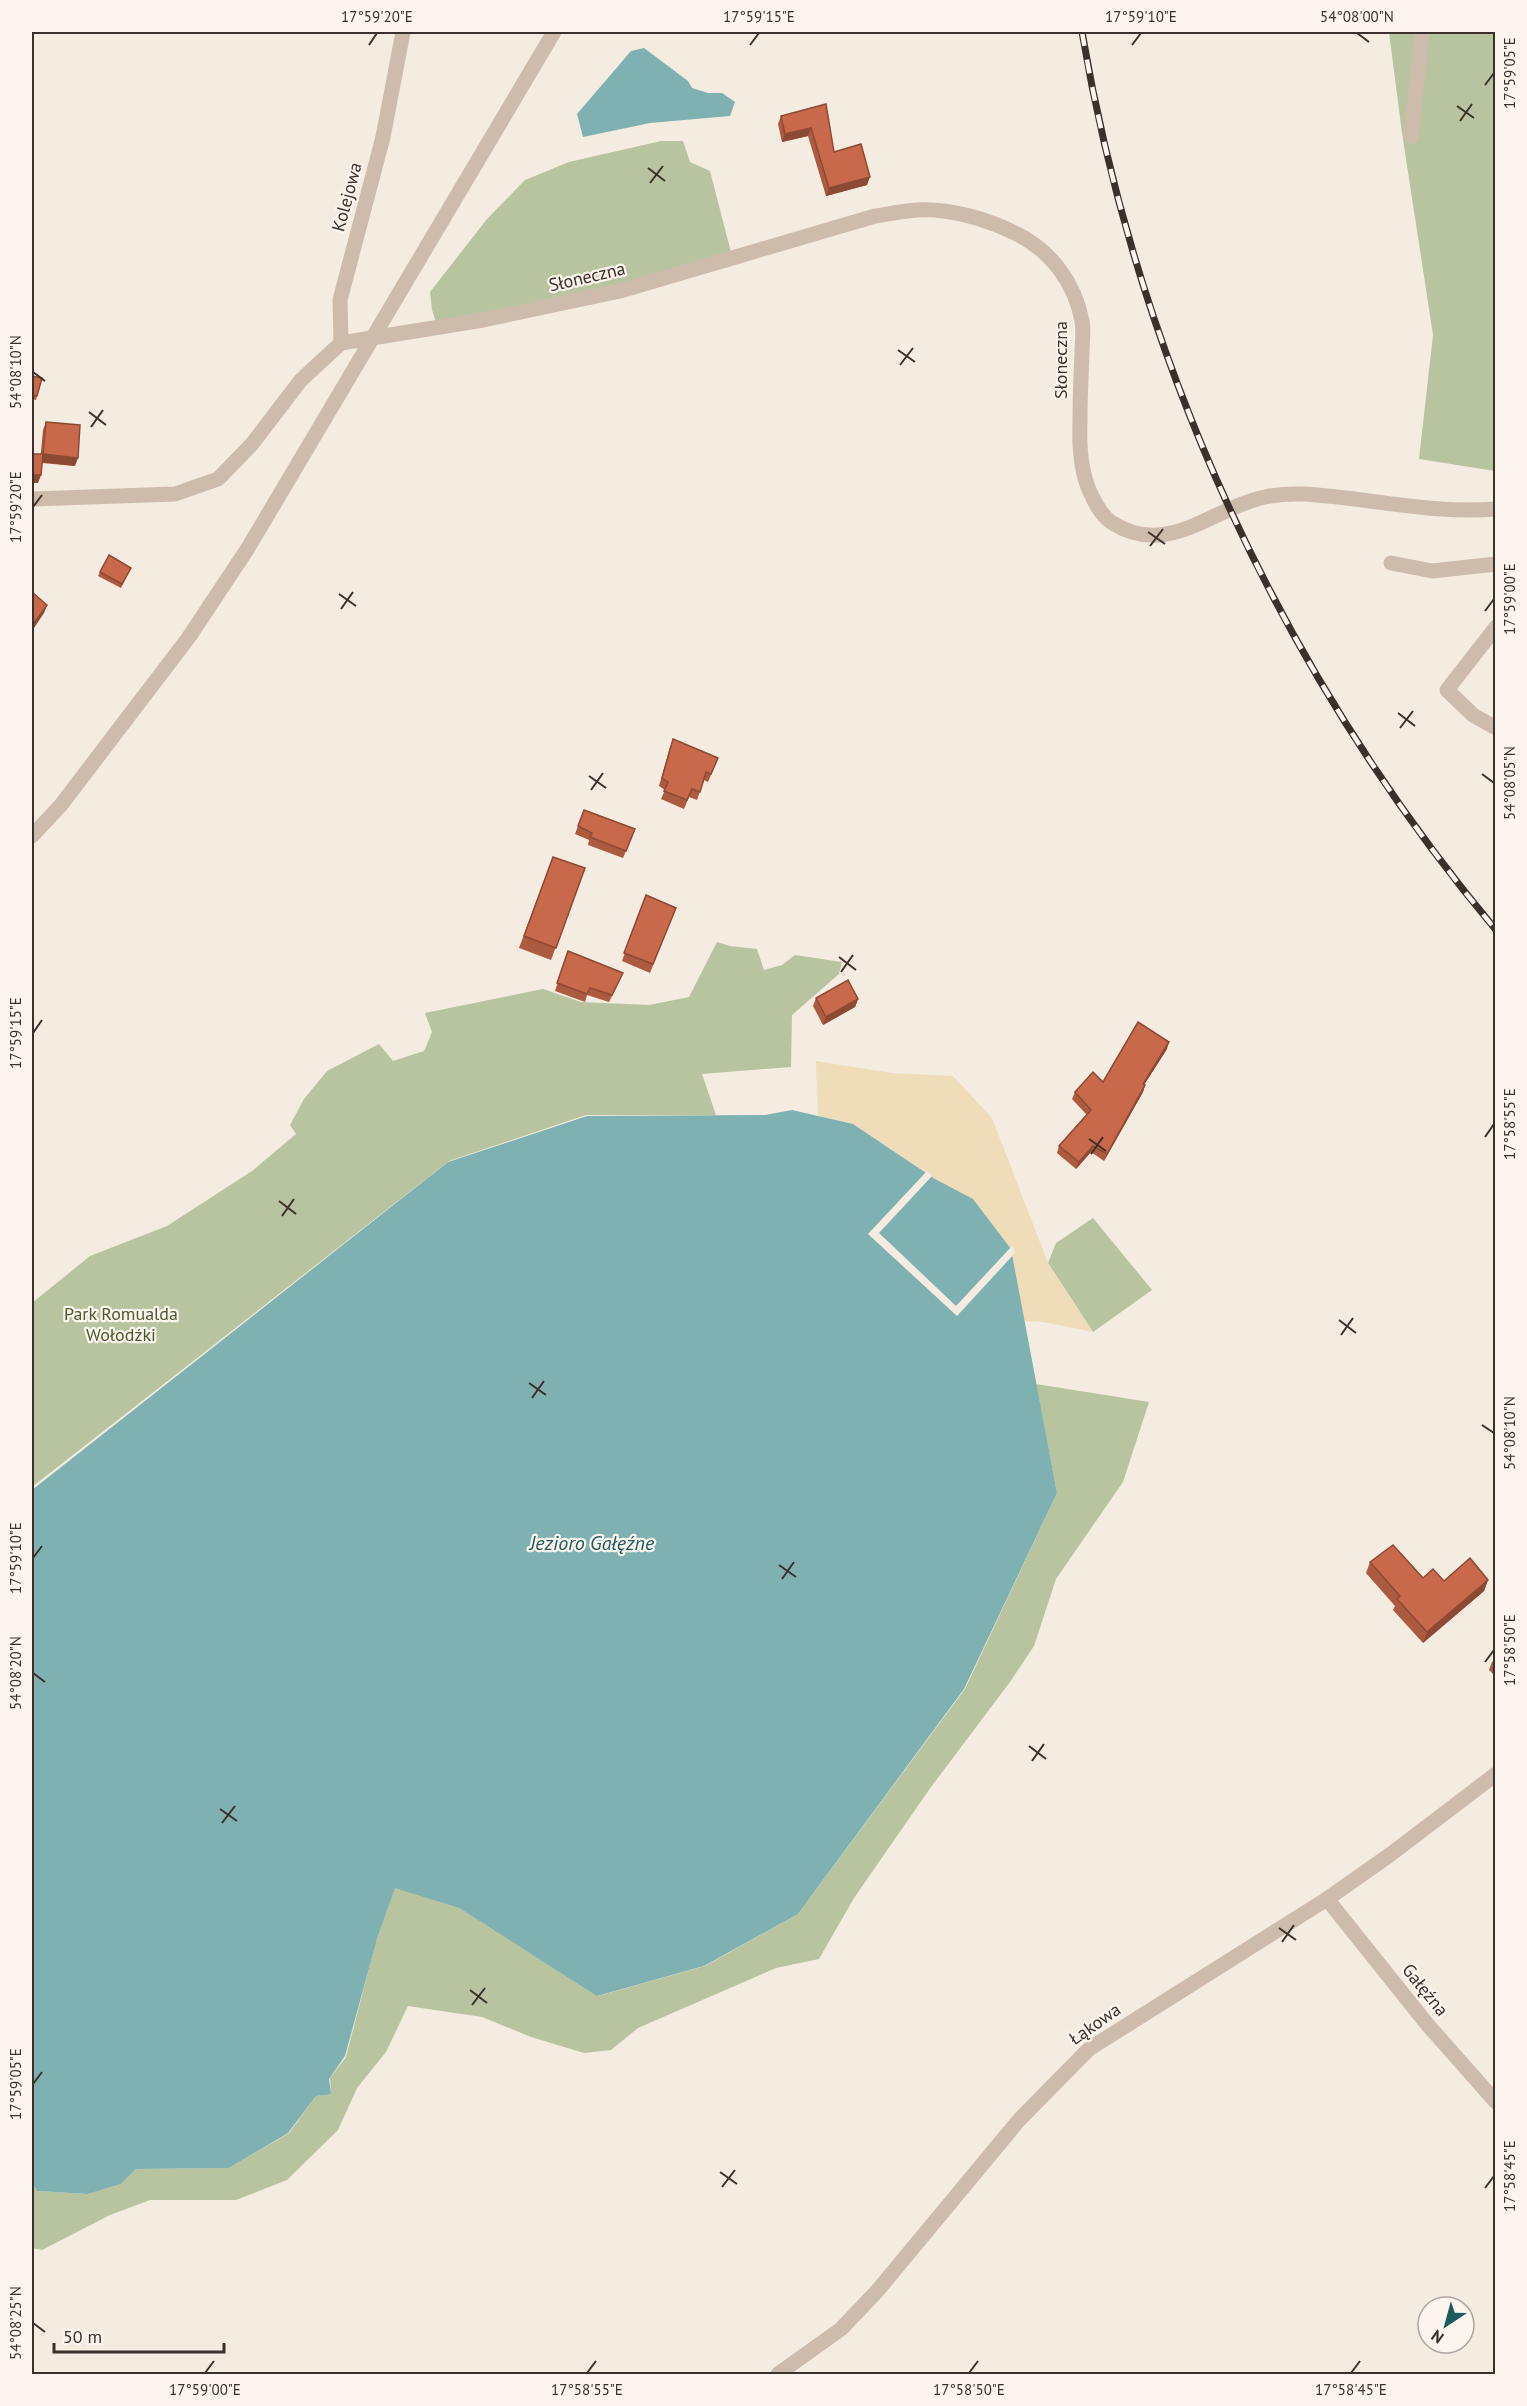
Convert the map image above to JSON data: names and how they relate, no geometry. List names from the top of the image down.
{
  "streets": {
    "street": [
      "Kolejowa",
      "Słoneczna",
      "Gałęźna",
      "Łąkowa"
    ]
  },
  "crossings": [
    ["Gałęźna", "Łąkowa"]
  ],
  "water": ["Jezioro Gałęźne"],
  "parks": ["Park Romualda Wołodźki"],
  "scale_bar": "50 m",
  "north": "bottom left",
  "coordinates": [
    "17°59'20\"E",
    "17°59'15\"E",
    "17°59'10\"E",
    "54°08'00\"N",
    "17°59'05\"E",
    "54°08'10\"N",
    "17°59'00\"E",
    "54°08'05\"N",
    "17°58'55\"E",
    "17°58'50\"E",
    "54°08'20\"N",
    "17°58'45\"E",
    "54°08'25\"N"
  ]
}
